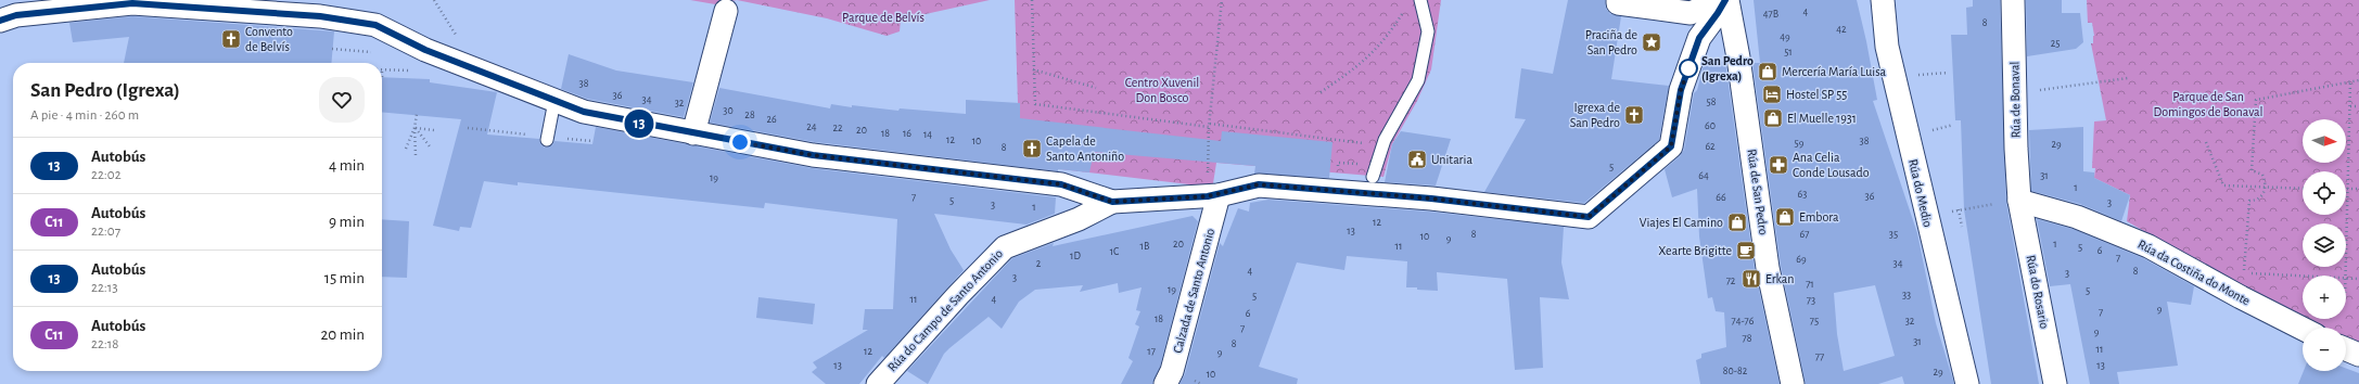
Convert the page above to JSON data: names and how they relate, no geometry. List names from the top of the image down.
{
  "streets": {
    "street": [
      "Rúa de Bonaval",
      "Rúa de San Pedro",
      "Rúa do Medio",
      "Rúa da Costiña do Monte",
      "Calzada de Santo Antonio",
      "Rúa do Rosario",
      "Rúa do Campo de Santo Antonio"
    ]
  },
  "crossings": [
    ["Rúa de Bonaval", "Rúa da Costiña do Monte"],
    ["Rúa de Bonaval", "Rúa do Rosario"],
    ["Rúa da Costiña do Monte", "Rúa do Rosario"]
  ],
  "parks": ["Parque de Belvís", "Centro Xuvenil Don Bosco", "Parque de San Domingos de Bonaval"],
  "places": {
    "church": ["Convento de Belvís", "Igrexa de San Pedro", "Capela de Santo Antoniño"],
    "place": ["Praciña de San Pedro"],
    "other": ["San Pedro (Igrexa)"],
    "shop": [
      "Mercería María Luisa",
      "El Muelle 1931",
      "Embora",
      "Viajes El Camino"
    ],
    "hotel": ["Hostel SP 55"],
    "public building": ["Unitaria"],
    "pharmacy": ["Ana Celia Conde Lousado"],
    "cafe": ["Xearte Brigitte"],
    "restaurant": ["Erkan"]
  },
  "lines": ["bus line 13"],
  "house_numbers": [
    "4",
    "47B",
    "8",
    "42",
    "49",
    "25",
    "51",
    "38",
    "36",
    "34",
    "58",
    "32",
    "30",
    "28",
    "26",
    "60",
    "24",
    "22",
    "20",
    "18",
    "16",
    "14",
    "12",
    "10",
    "38",
    "59",
    "29",
    "62",
    "8",
    "5",
    "64",
    "31",
    "19",
    "1",
    "63",
    "36",
    "7",
    "66",
    "5",
    "3",
    "3",
    "1",
    "12",
    "13",
    "8",
    "67",
    "35",
    "10",
    "9",
    "20",
    "1",
    "1B",
    "11",
    "5",
    "6",
    "1C",
    "1D",
    "7",
    "69",
    "2",
    "34",
    "4",
    "8",
    "3",
    "3",
    "72",
    "71",
    "19",
    "5",
    "33",
    "5",
    "11",
    "4",
    "73",
    "9",
    "7",
    "6",
    "18",
    "74-76",
    "75",
    "32",
    "7",
    "9",
    "78",
    "31",
    "8",
    "11",
    "12",
    "17",
    "9",
    "77",
    "13",
    "13",
    "80-82",
    "29",
    "10"
  ],
  "north": "right",
  "page": {
    "on_map": "13",
    "heading": ["San Pedro (Igrexa)", "A pie · 4 min · 260 m"],
    "map_buttons": ["+", "−"],
    "list": [
      {
        "mark": "13",
        "name": "Autobús",
        "note": "22:02",
        "value": "4 min"
      },
      {
        "mark": "C11",
        "name": "Autobús",
        "note": "22:07",
        "value": "9 min"
      },
      {
        "mark": "13",
        "name": "Autobús",
        "note": "22:13",
        "value": "15 min"
      },
      {
        "mark": "C11",
        "name": "Autobús",
        "note": "22:18",
        "value": "20 min"
      }
    ]
  }
}
